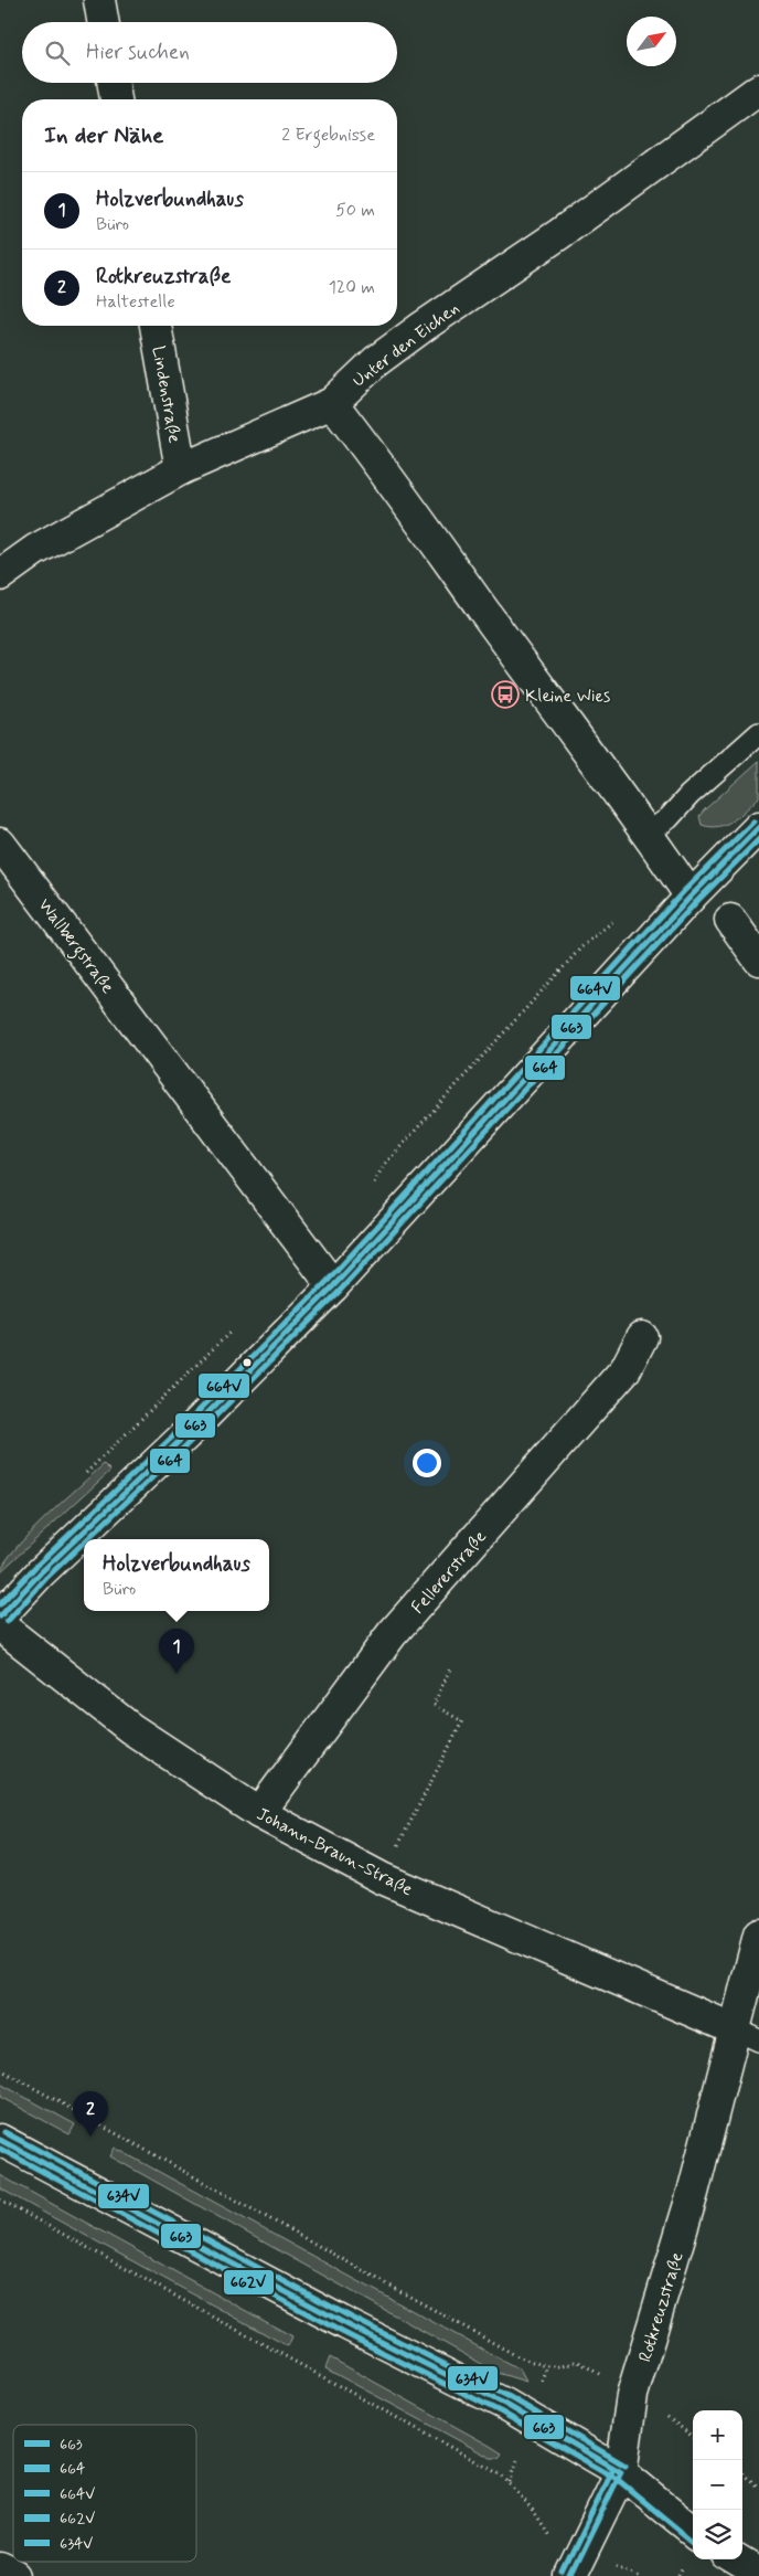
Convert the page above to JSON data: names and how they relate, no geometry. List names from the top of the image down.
{
  "streets": {
    "street": [
      "Unter den Eichen",
      "Lindenstraße",
      "Wallbergstraße",
      "Fellererstraße",
      "Johann-Braun-Straße",
      "Rotkreuzstraße"
    ]
  },
  "crossings": [
    ["Unter den Eichen", "Lindenstraße"],
    ["Fellererstraße", "Johann-Braun-Straße"],
    ["Johann-Braun-Straße", "Rotkreuzstraße"]
  ],
  "places": {
    "bus stop": ["Kleine Wies"]
  },
  "lines": [
    "transit line 664V",
    "transit line 663",
    "transit line 664",
    "transit line 634V",
    "transit line 662V"
  ],
  "legend": [
    "663",
    "664",
    "664V",
    "662V",
    "634V"
  ],
  "north": "top right",
  "page": {
    "search": "Hier suchen",
    "heading": ["In der Nähe", "2 Ergebnisse"],
    "list": [
      {
        "mark": "1",
        "name": "Holzverbundhaus",
        "note": "Büro",
        "value": "50 m"
      },
      {
        "mark": "2",
        "name": "Rotkreuzstraße",
        "note": "Haltestelle",
        "value": "120 m"
      }
    ],
    "popup": ["Holzverbundhaus", "Büro"],
    "pins": ["1", "2"],
    "map_buttons": ["+", "−"]
  }
}
